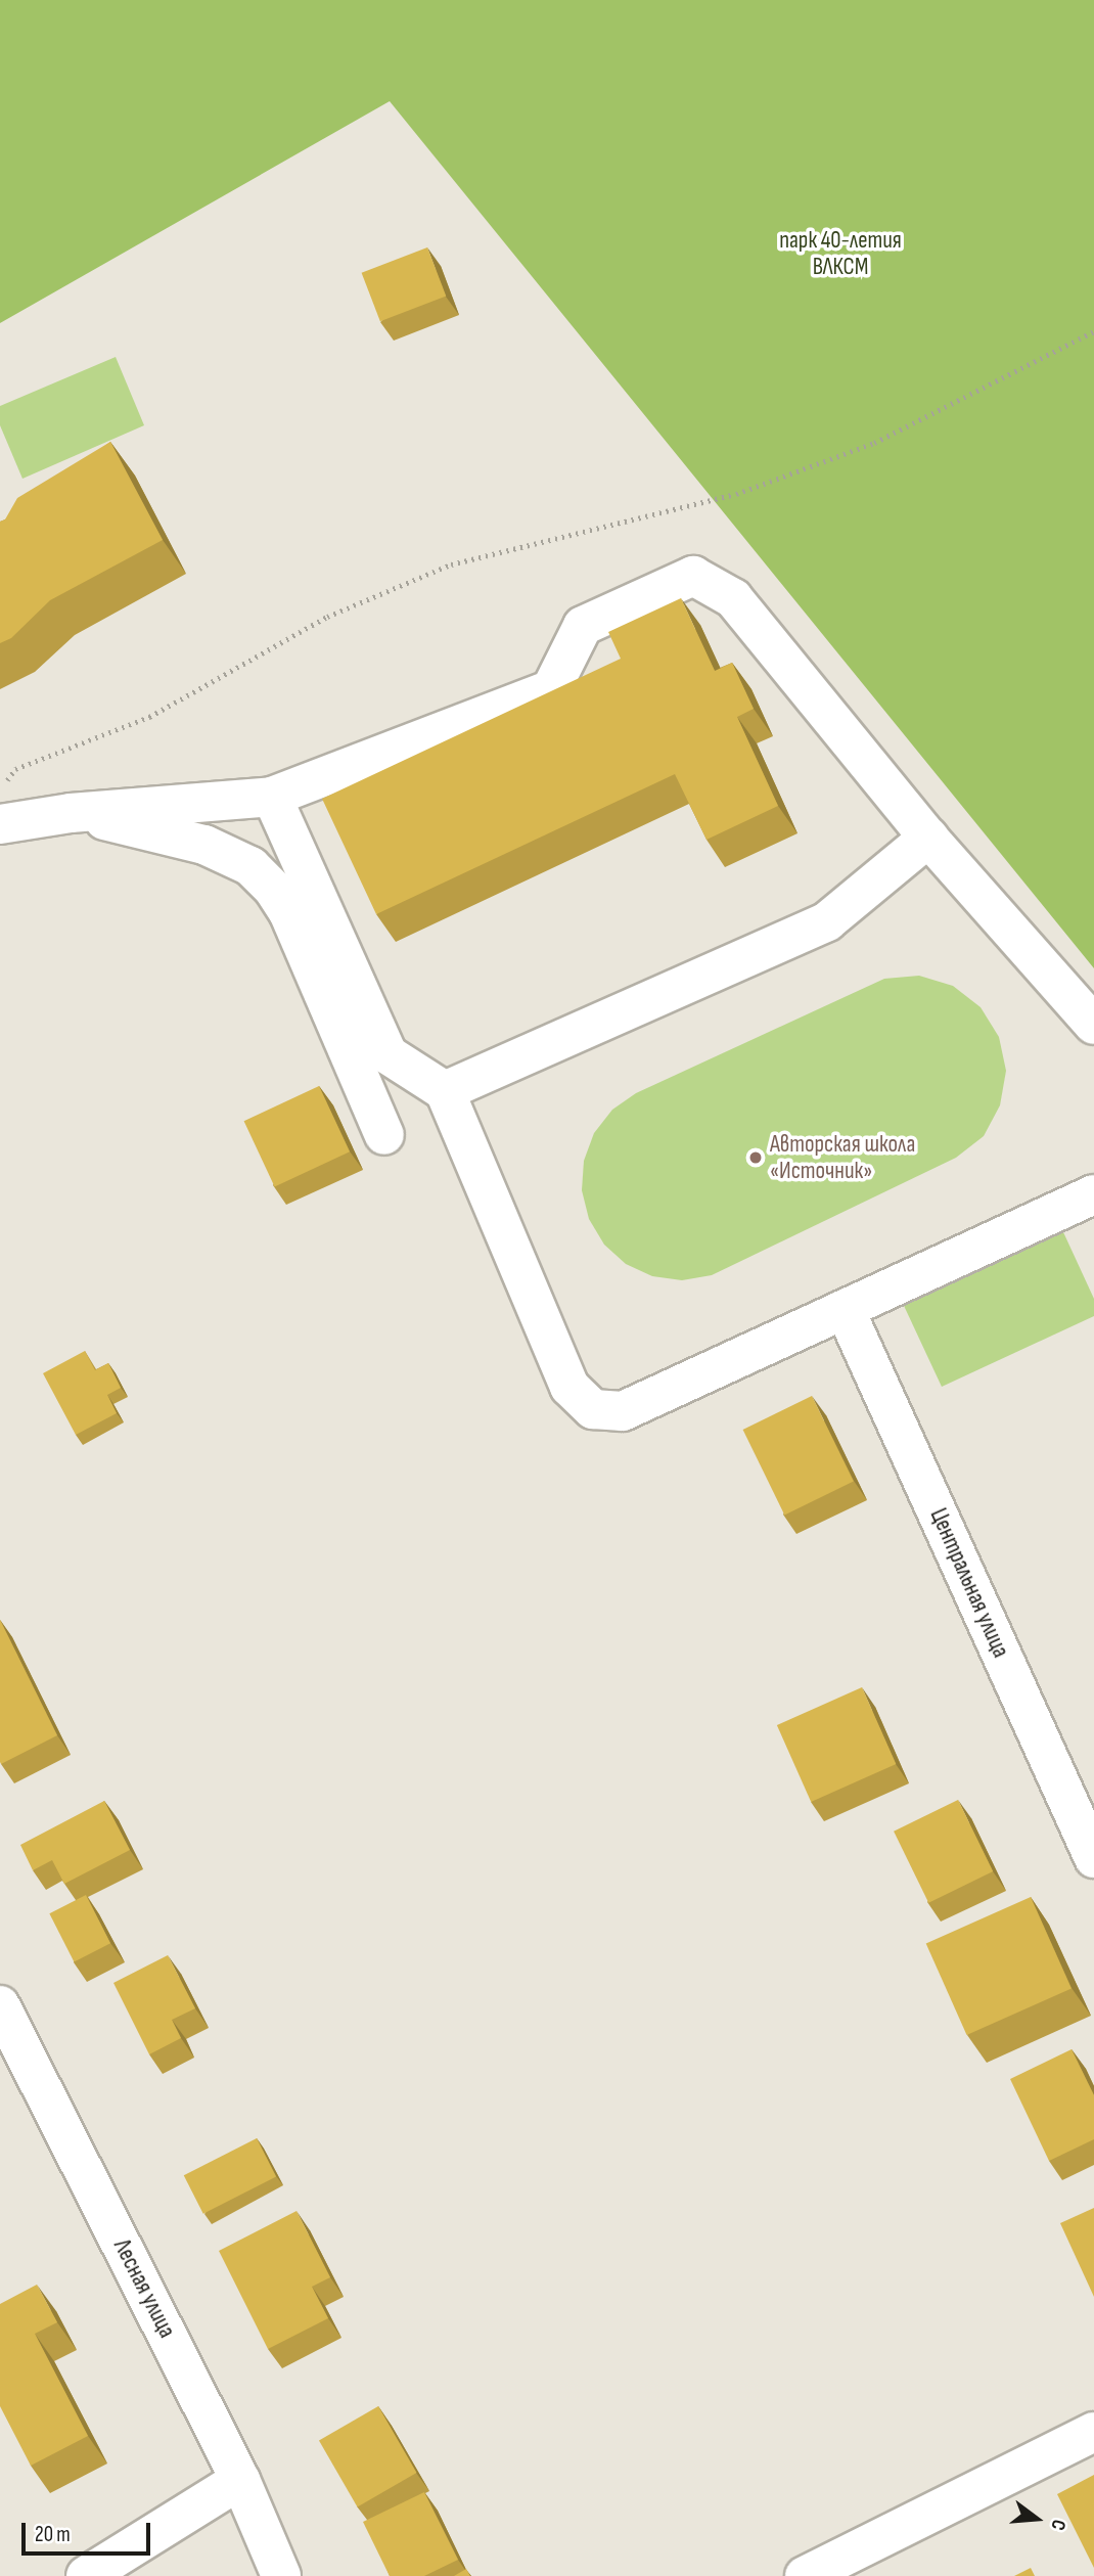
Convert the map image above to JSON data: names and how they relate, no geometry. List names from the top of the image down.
{
  "streets": {
    "street": ["Центральная улица", "Лесная улица"]
  },
  "parks": ["парк 40-летия ВЛКСМ"],
  "places": ["Авторская школа «Источник»"],
  "scale_bar": "20 m",
  "north": "right"
}
